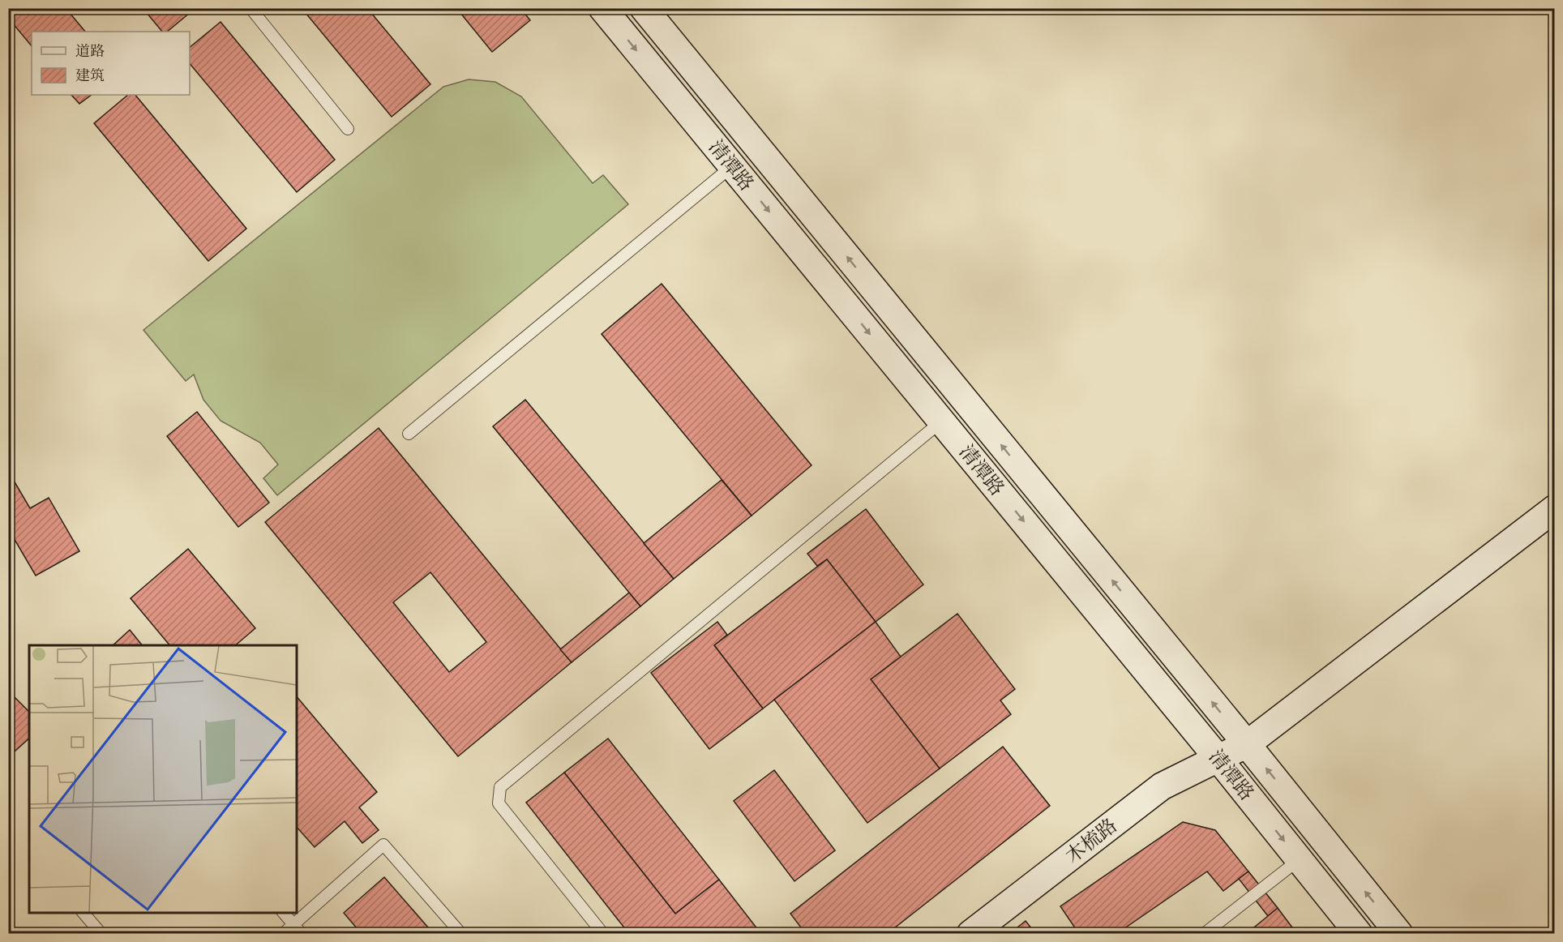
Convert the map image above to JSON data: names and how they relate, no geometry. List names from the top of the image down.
{
  "streets": {
    "main road": ["清潭路", "木梳路"]
  },
  "crossings": [
    ["清潭路", "木梳路"]
  ],
  "legend": ["道路", "建筑"]
}
